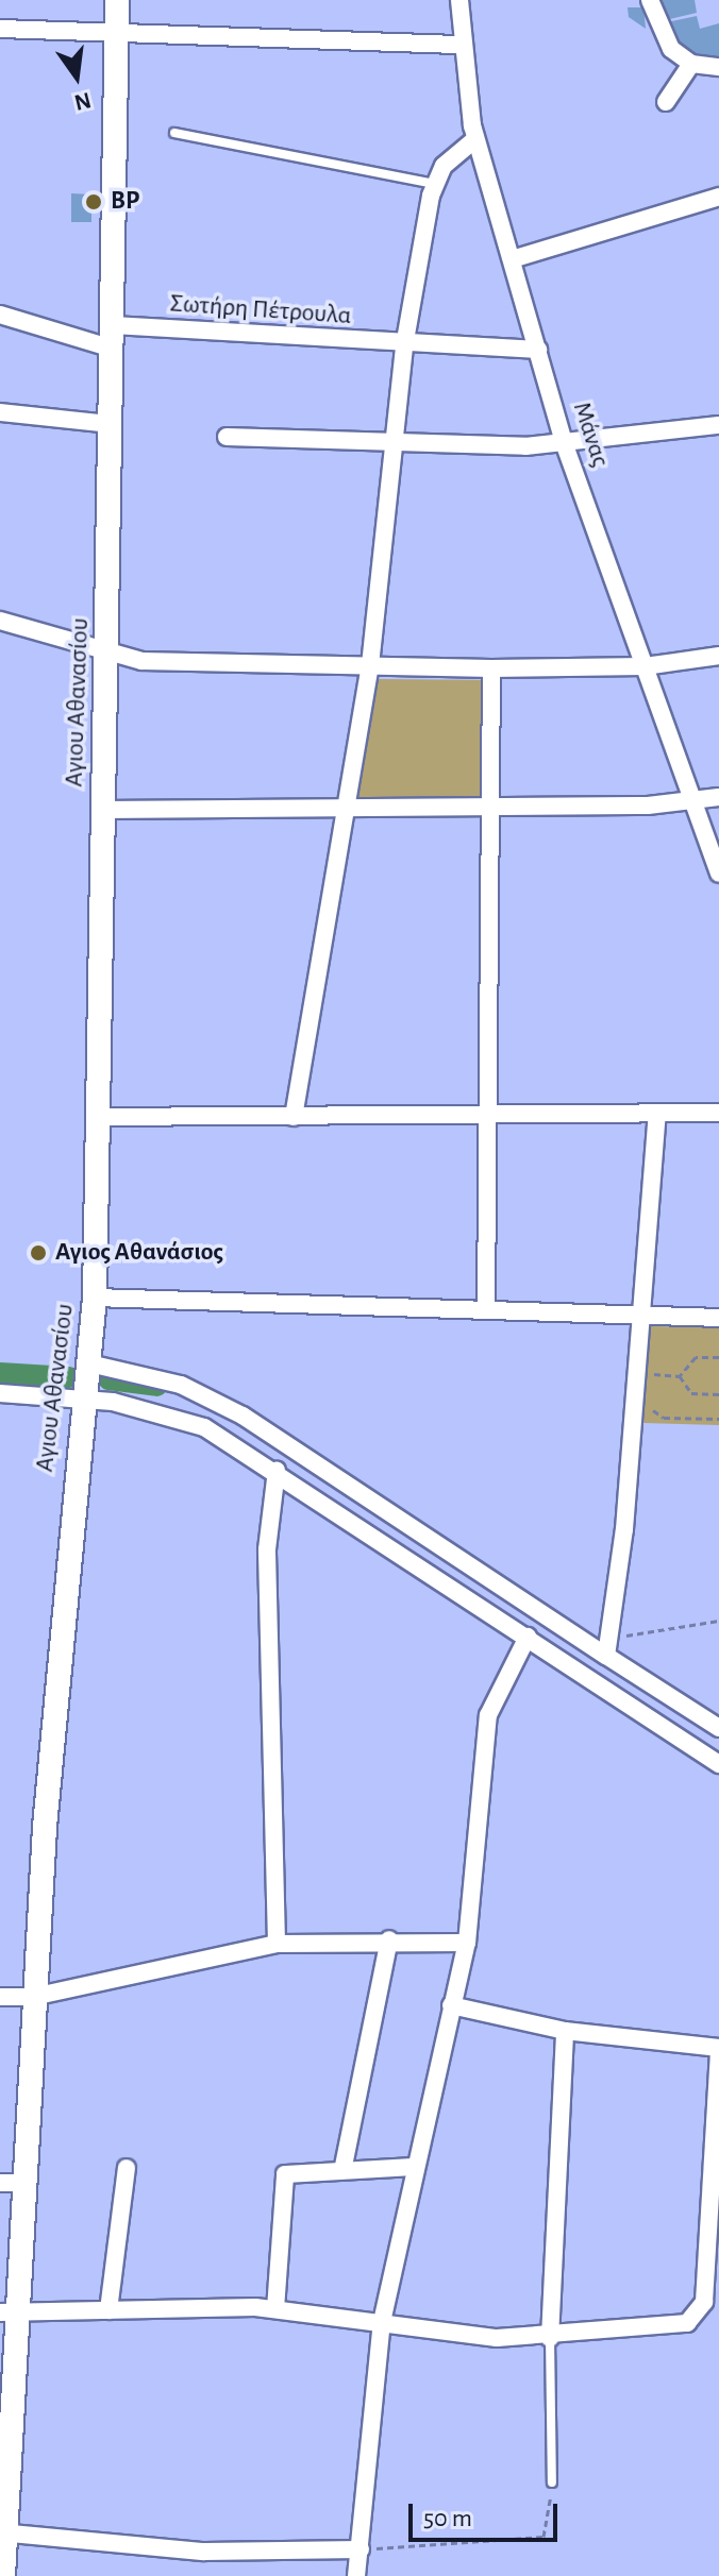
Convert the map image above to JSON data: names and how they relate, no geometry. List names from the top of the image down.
{
  "streets": {
    "main road": ["Αγιου Αθανασίου"],
    "street": ["Σωτήρη Πέτρουλα", "Μάνας"]
  },
  "crossings": [
    ["Σωτήρη Πέτρουλα", "Μάνας"],
    ["Σωτήρη Πέτρουλα", "Αγιου Αθανασίου"]
  ],
  "places": ["BP", "Αγιος Αθανάσιος"],
  "scale_bar": "50 m",
  "north": "bottom"
}
